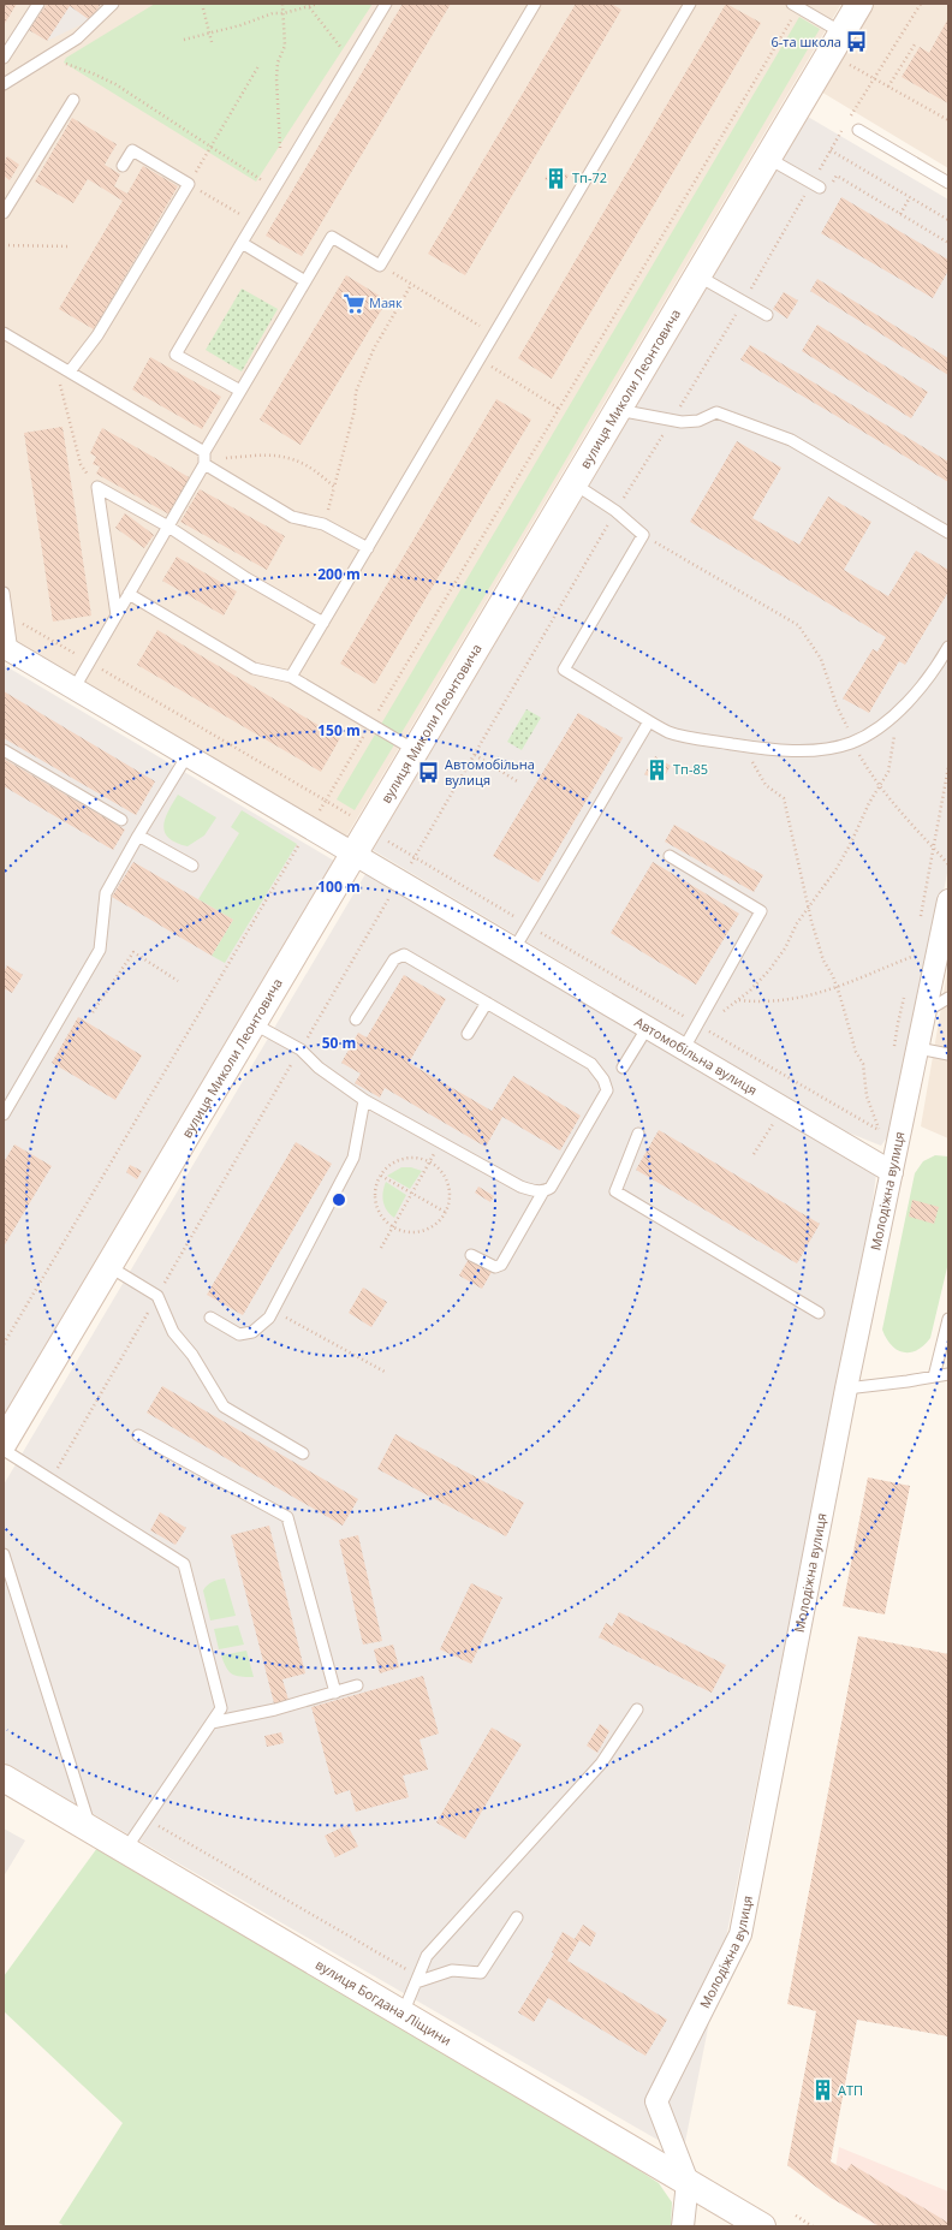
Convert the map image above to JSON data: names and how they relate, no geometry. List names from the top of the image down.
{
  "streets": {
    "street": [
      "вулиця Миколи Леонтовича",
      "Автомобільна вулиця",
      "Молодіжна вулиця",
      "вулиця Богдана Ліщини"
    ]
  },
  "crossings": [
    ["вулиця Миколи Леонтовича", "Автомобільна вулиця"],
    ["Автомобільна вулиця", "Молодіжна вулиця"],
    ["Молодіжна вулиця", "вулиця Богдана Ліщини"]
  ],
  "places": {
    "bus stop": ["6-та школа", "Автомобільна вулиця"],
    "building": ["Тп-72", "Тп-85", "АТП"],
    "supermarket": ["Маяк"]
  },
  "rings": [
    "200 m",
    "150 m",
    "100 m",
    "50 m"
  ]
}
